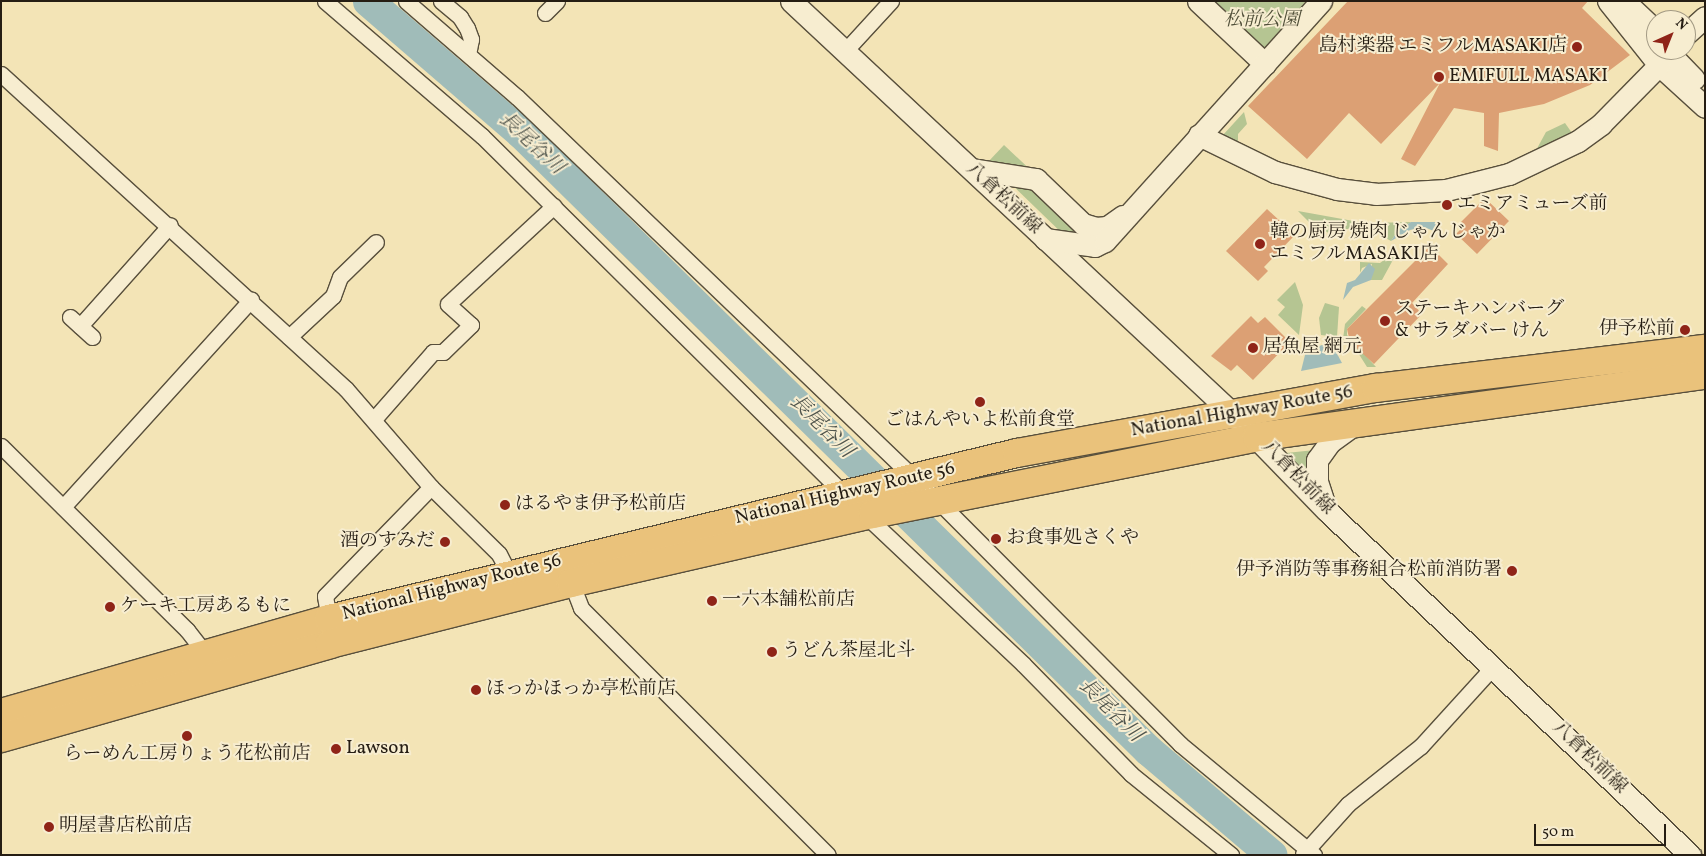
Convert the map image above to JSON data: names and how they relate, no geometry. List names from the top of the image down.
{
  "streets": {
    "highway": ["National Highway Route 56"],
    "street": ["八倉松前線"]
  },
  "crossings": [
    ["八倉松前線", "National Highway Route 56"]
  ],
  "water": ["長尾谷川"],
  "parks": ["松前公園"],
  "places": [
    "島村楽器 エミフルMASAKI店",
    "EMIFULL MASAKI",
    "エミアミューズ前",
    "韓の厨房 焼肉 じゃんじゃか エミフルMASAKI店",
    "ステーキハンバーグ & サラダバー けん",
    "伊予松前",
    "居魚屋 網元",
    "ごはんやいよ松前食堂",
    "はるやま伊予松前店",
    "お食事処さくや",
    "酒のすみだ",
    "伊予消防等事務組合松前消防署",
    "一六本舗松前店",
    "ケーキ工房あるもに",
    "うどん茶屋北斗",
    "ほっかほっか亭松前店",
    "らーめん工房りょう花松前店",
    "Lawson",
    "明屋書店松前店"
  ],
  "scale_bar": "50 m",
  "north": "top right"
}
